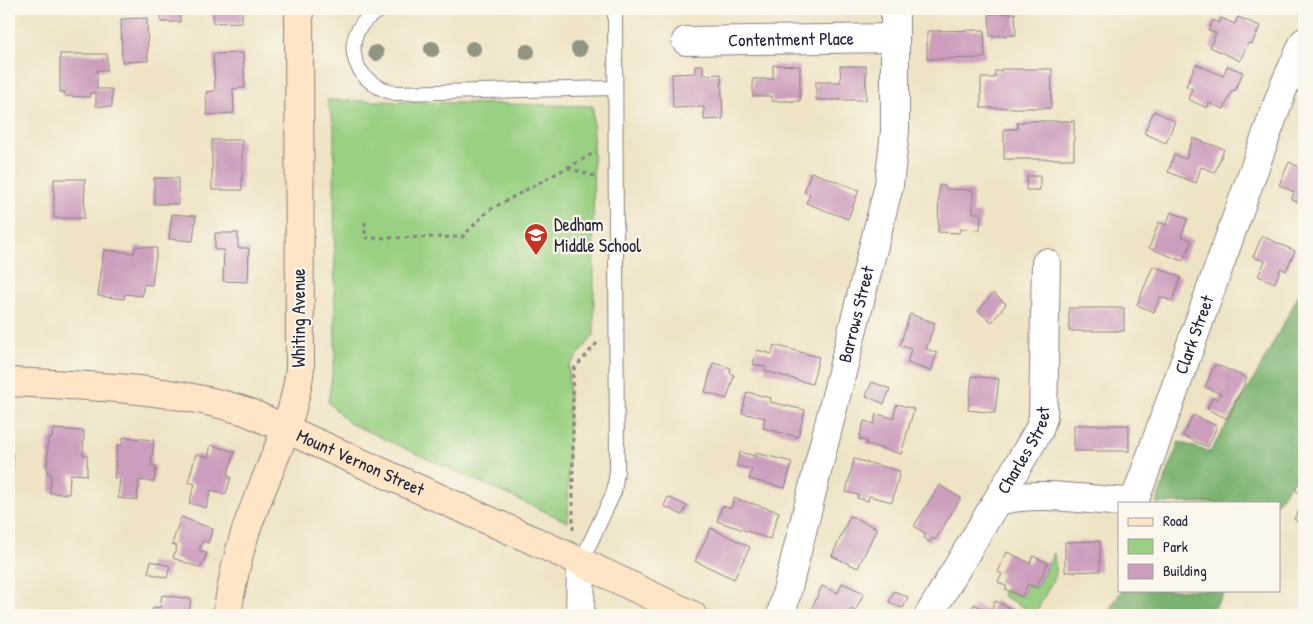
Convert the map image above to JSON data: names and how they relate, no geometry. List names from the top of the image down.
{
  "streets": {
    "street": [
      "Contentment Place",
      "Barrows Street",
      "Whiting Avenue",
      "Clark Street",
      "Charles Street",
      "Mount Vernon Street"
    ]
  },
  "crossings": [
    ["Contentment Place", "Barrows Street"],
    ["Whiting Avenue", "Mount Vernon Street"],
    ["Clark Street", "Charles Street"]
  ],
  "places": {
    "school or university": ["Dedham Middle School"]
  },
  "legend": ["Road", "Park", "Building"]
}
